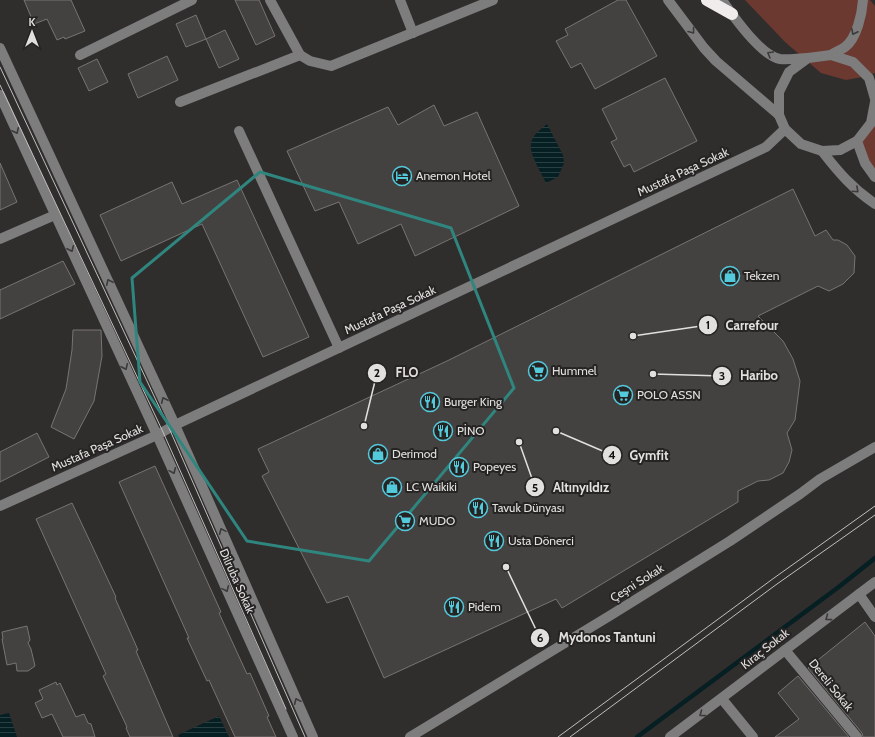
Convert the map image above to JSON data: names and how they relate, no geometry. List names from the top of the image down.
{
  "streets": {
    "street": [
      "Mustafa Paşa Sokak",
      "Dilruba Sokak",
      "Çeşni Sokak",
      "Kıraç Sokak",
      "Dereli Sokak"
    ]
  },
  "crossings": [
    ["Mustafa Paşa Sokak", "Dilruba Sokak"],
    ["Kıraç Sokak", "Dereli Sokak"]
  ],
  "one_way": ["Kıraç Sokak"],
  "places": {
    "hotel": ["Anemon Hotel"],
    "shop": ["Tekzen", "Derimod", "LC Waikiki"],
    "other": [
      "Carrefour",
      "Haribo",
      "FLO",
      "Gymfit",
      "Altınyıldız",
      "Mydonos Tantuni"
    ],
    "supermarket": ["Hummel", "POLO ASSN", "MUDO"],
    "restaurant": [
      "Burger King",
      "PİNO",
      "Popeyes",
      "Tavuk Dünyası",
      "Usta Dönerci",
      "Pidem"
    ]
  },
  "north": "top"
}
